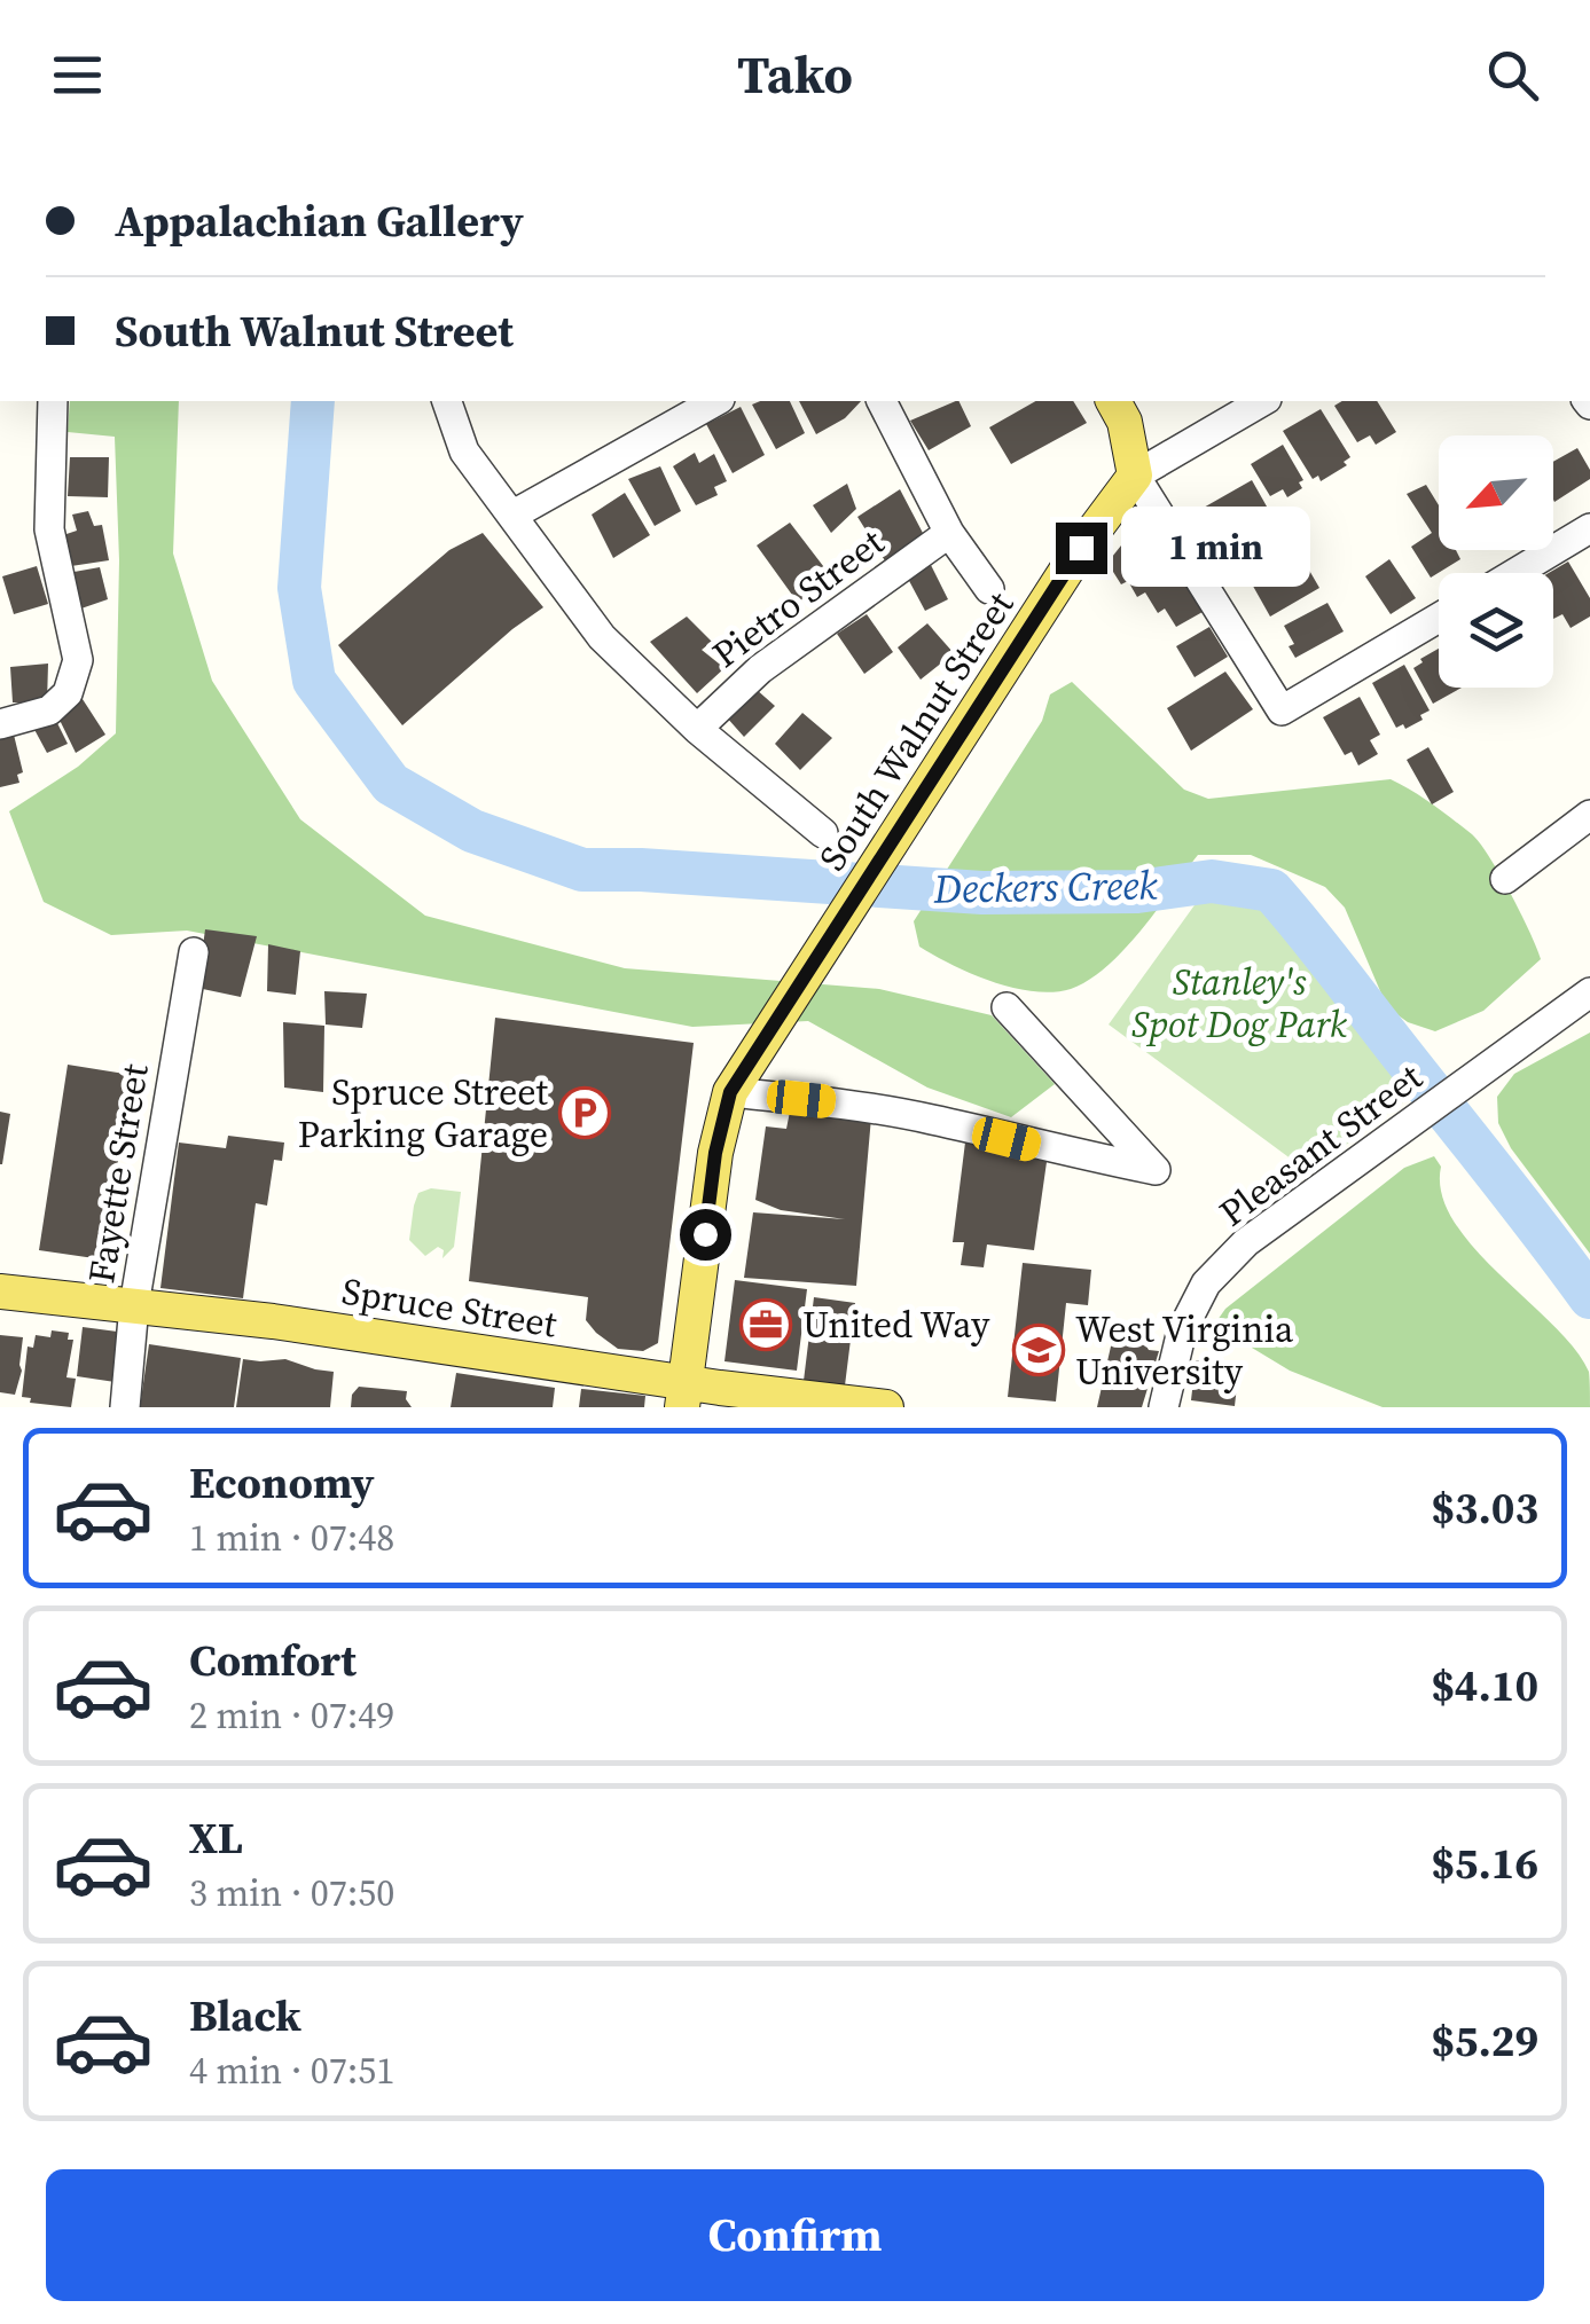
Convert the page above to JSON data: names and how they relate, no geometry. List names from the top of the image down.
{
  "streets": {
    "main road": ["South Walnut Street", "Spruce Street"],
    "street": ["Pietro Street", "Pleasant Street", "Fayette Street"]
  },
  "crossings": [
    ["South Walnut Street", "Spruce Street"],
    ["Fayette Street", "Spruce Street"]
  ],
  "water": ["Deckers Creek"],
  "parks": ["Stanley's Spot Dog Park"],
  "places": {
    "parking": ["Spruce Street Parking Garage"],
    "office": ["United Way"],
    "school or university": ["West Virginia University"]
  },
  "north": "bottom left",
  "page": {
    "header": "Tako",
    "banner": ["Appalachian Gallery", "South Walnut Street"],
    "bubble": "1 min",
    "list": [
      {
        "name": "Economy",
        "note": "1 min · 07:48",
        "value": "$3.03"
      },
      {
        "name": "Comfort",
        "note": "2 min · 07:49",
        "value": "$4.10"
      },
      {
        "name": "XL",
        "note": "3 min · 07:50",
        "value": "$5.16"
      },
      {
        "name": "Black",
        "note": "4 min · 07:51",
        "value": "$5.29"
      }
    ],
    "buttons": "Confirm"
  }
}
